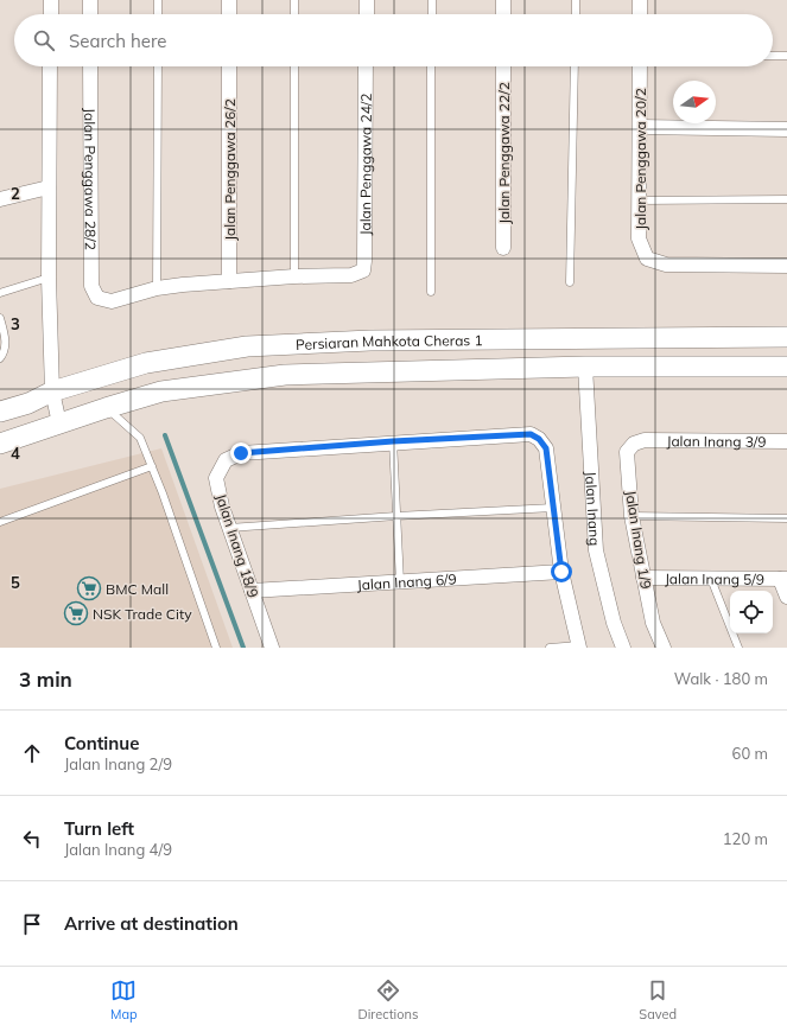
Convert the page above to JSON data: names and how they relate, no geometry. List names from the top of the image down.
{
  "streets": {
    "main road": ["Persiaran Mahkota Cheras 1"],
    "street": [
      "Jalan Penggawa 22/2",
      "Jalan Penggawa 20/2",
      "Jalan Penggawa 24/2",
      "Jalan Penggawa 26/2",
      "Jalan Penggawa 28/2",
      "Jalan Inang 3/9",
      "Jalan Inang",
      "Jalan Inang 1/9",
      "Jalan Inang 18/9",
      "Jalan Inang 5/9",
      "Jalan Inang 6/9"
    ]
  },
  "crossings": [
    ["Persiaran Mahkota Cheras 1", "Jalan Inang"],
    ["Jalan Inang 3/9", "Jalan Inang 1/9"],
    ["Jalan Inang 1/9", "Jalan Inang 5/9"],
    ["Jalan Inang 18/9", "Jalan Inang 6/9"]
  ],
  "places": {
    "supermarket": ["BMC Mall", "NSK Trade City"]
  },
  "north": "right",
  "page": {
    "search": "Search here",
    "heading": ["3 min", "Walk · 180 m"],
    "list": [
      ["Continue", "Jalan Inang 2/9", "60 m"],
      ["Turn left", "Jalan Inang 4/9", "120 m"],
      "Arrive at destination"
    ],
    "nav": ["Map", "Directions", "Saved"]
  },
  "grid": {
    "rows": [
      "2",
      "3",
      "4",
      "5"
    ]
  }
}
